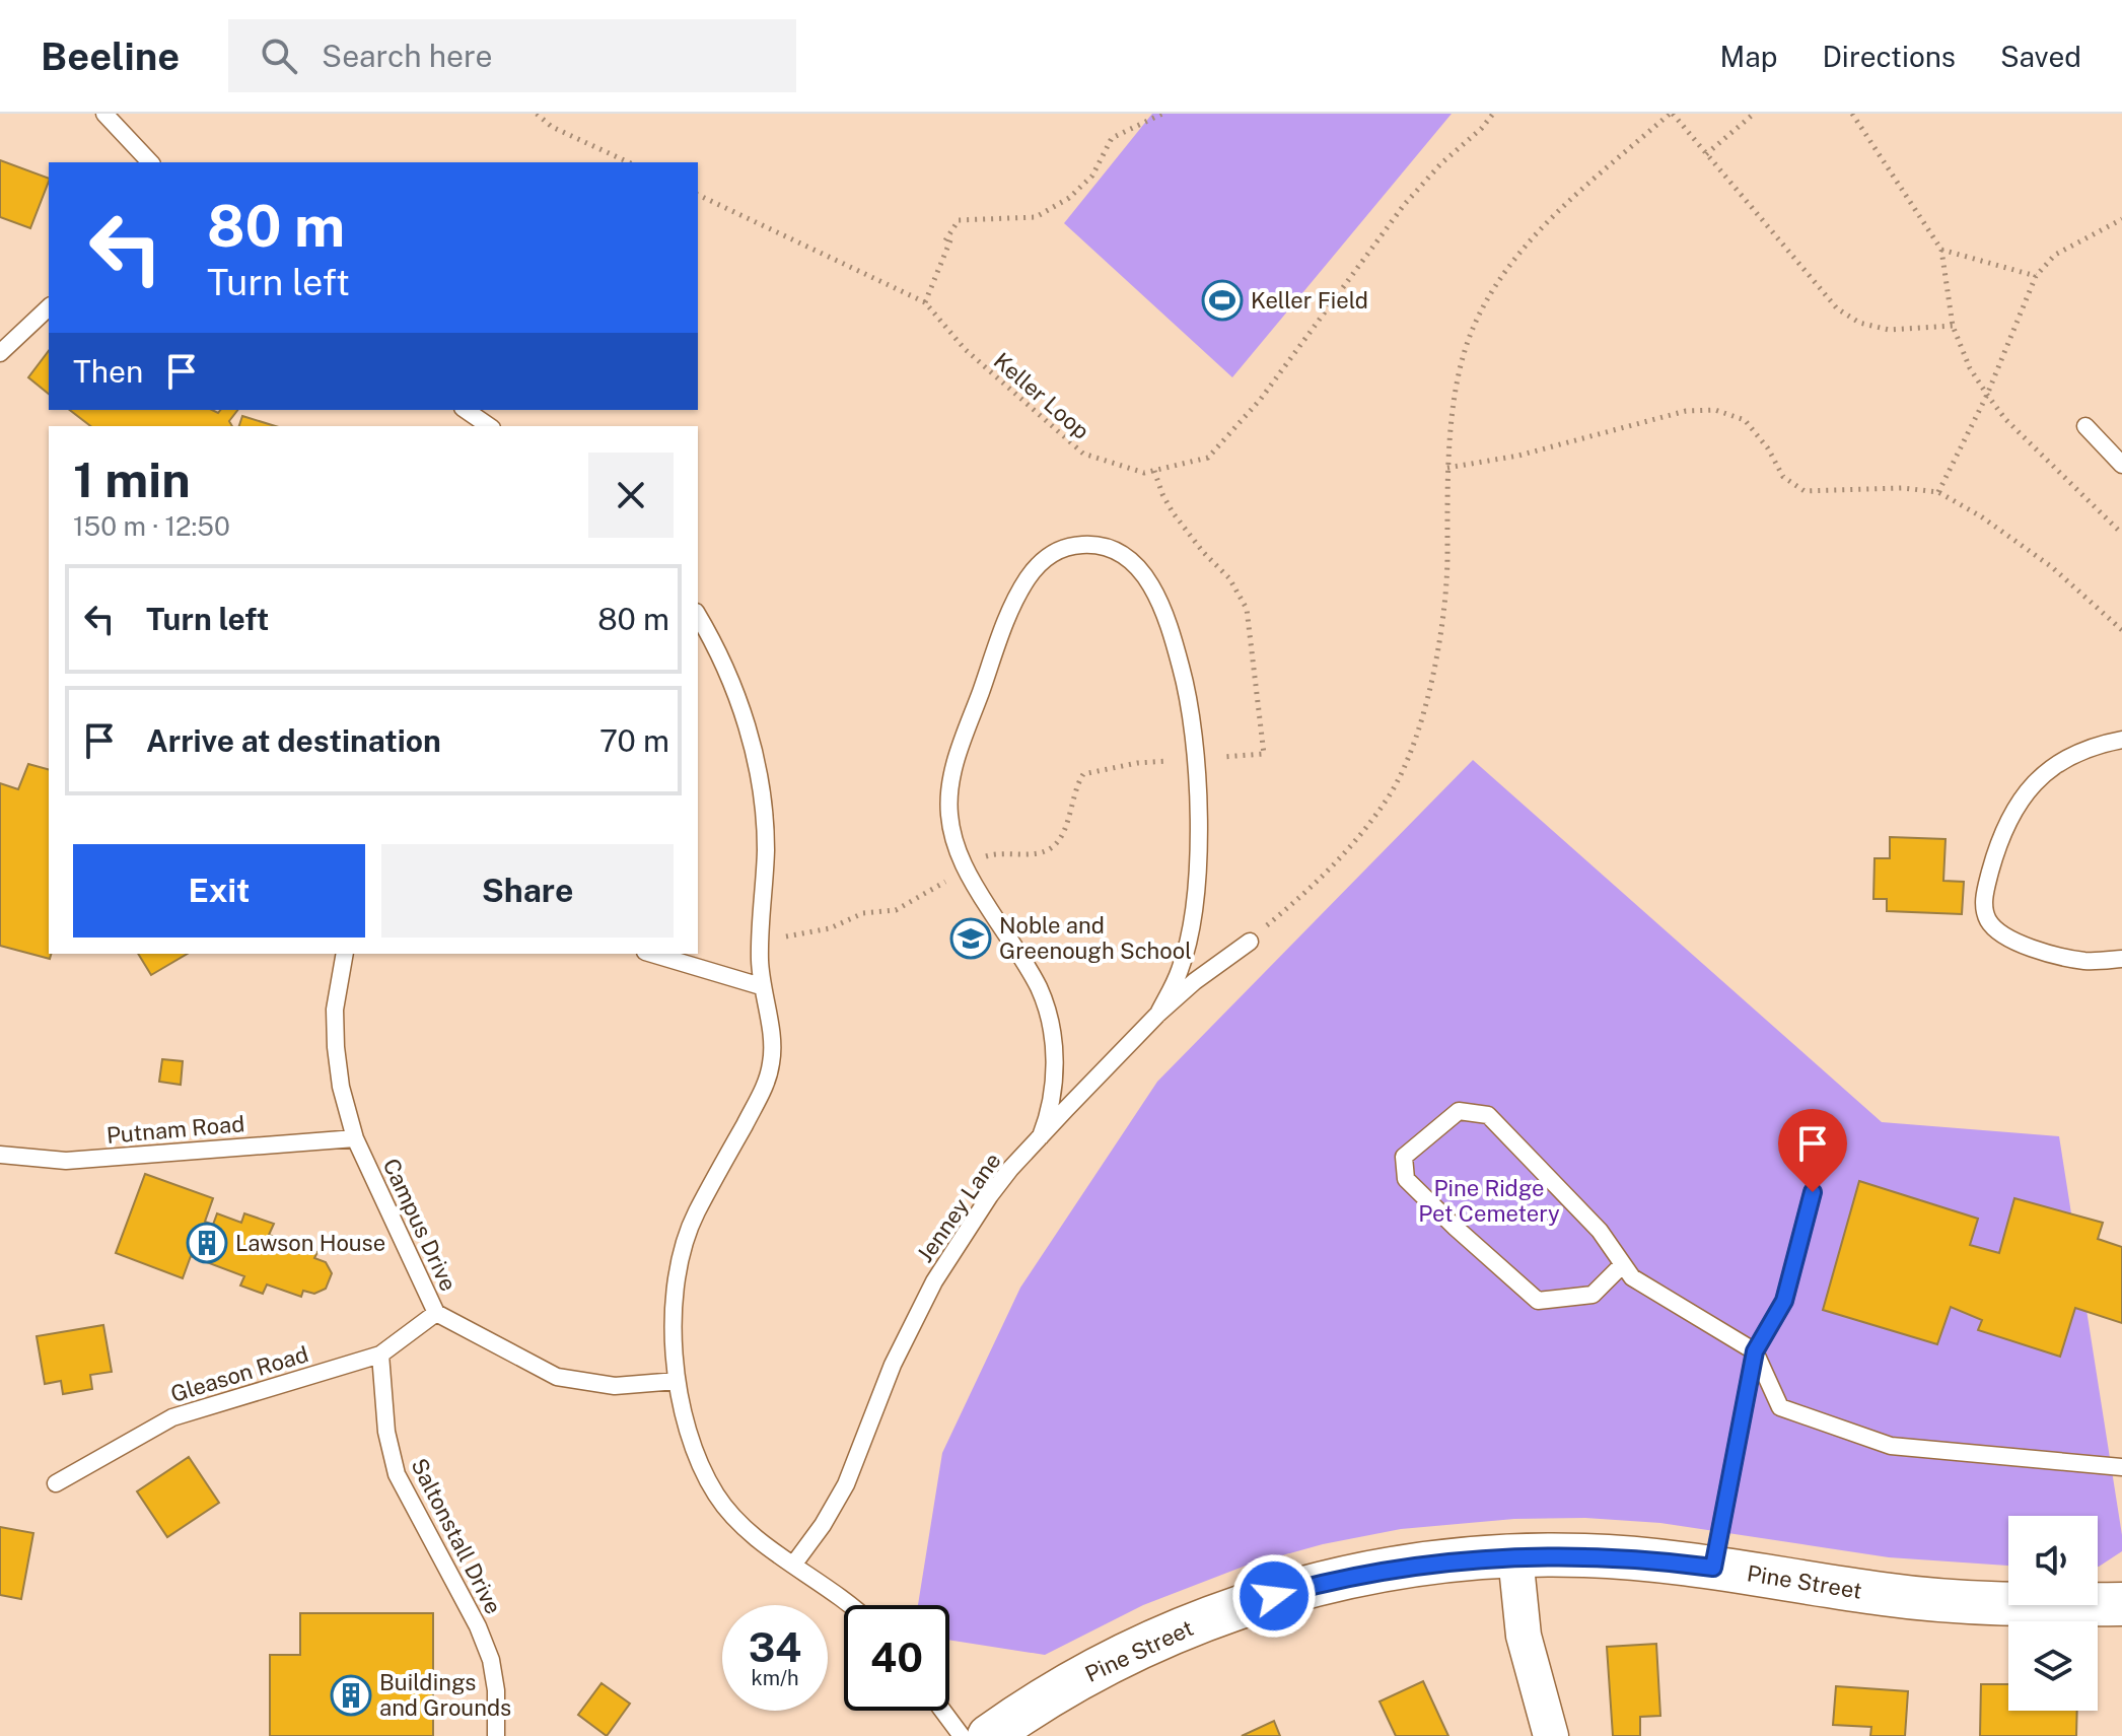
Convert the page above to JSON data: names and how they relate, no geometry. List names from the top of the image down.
{
  "streets": {
    "street": ["Pine Street"],
    "lane": [
      "Putnam Road",
      "Jenney Lane",
      "Campus Drive",
      "Gleason Road",
      "Saltonstall Drive"
    ],
    "path": ["Keller Loop"]
  },
  "crossings": [
    ["Putnam Road", "Campus Drive"],
    ["Campus Drive", "Gleason Road"],
    ["Gleason Road", "Saltonstall Drive"]
  ],
  "parks": ["Pine Ridge Pet Cemetery"],
  "places": {
    "sports": ["Keller Field"],
    "school or university": ["Noble and Greenough School"],
    "building": ["Lawson House", "Buildings and Grounds"]
  },
  "page": {
    "header": "Beeline",
    "search": "Search here",
    "nav": ["Map", "Directions", "Saved"],
    "turn": ["80 m", "Turn left"],
    "then": "Then",
    "heading": ["1 min", "150 m · 12:50"],
    "list": [
      {
        "name": "Turn left",
        "value": "80 m"
      },
      {
        "name": "Arrive at destination",
        "value": "70 m"
      }
    ],
    "buttons": ["Exit", "Share"],
    "speed": "34 km/h",
    "limit": "40"
  }
}
